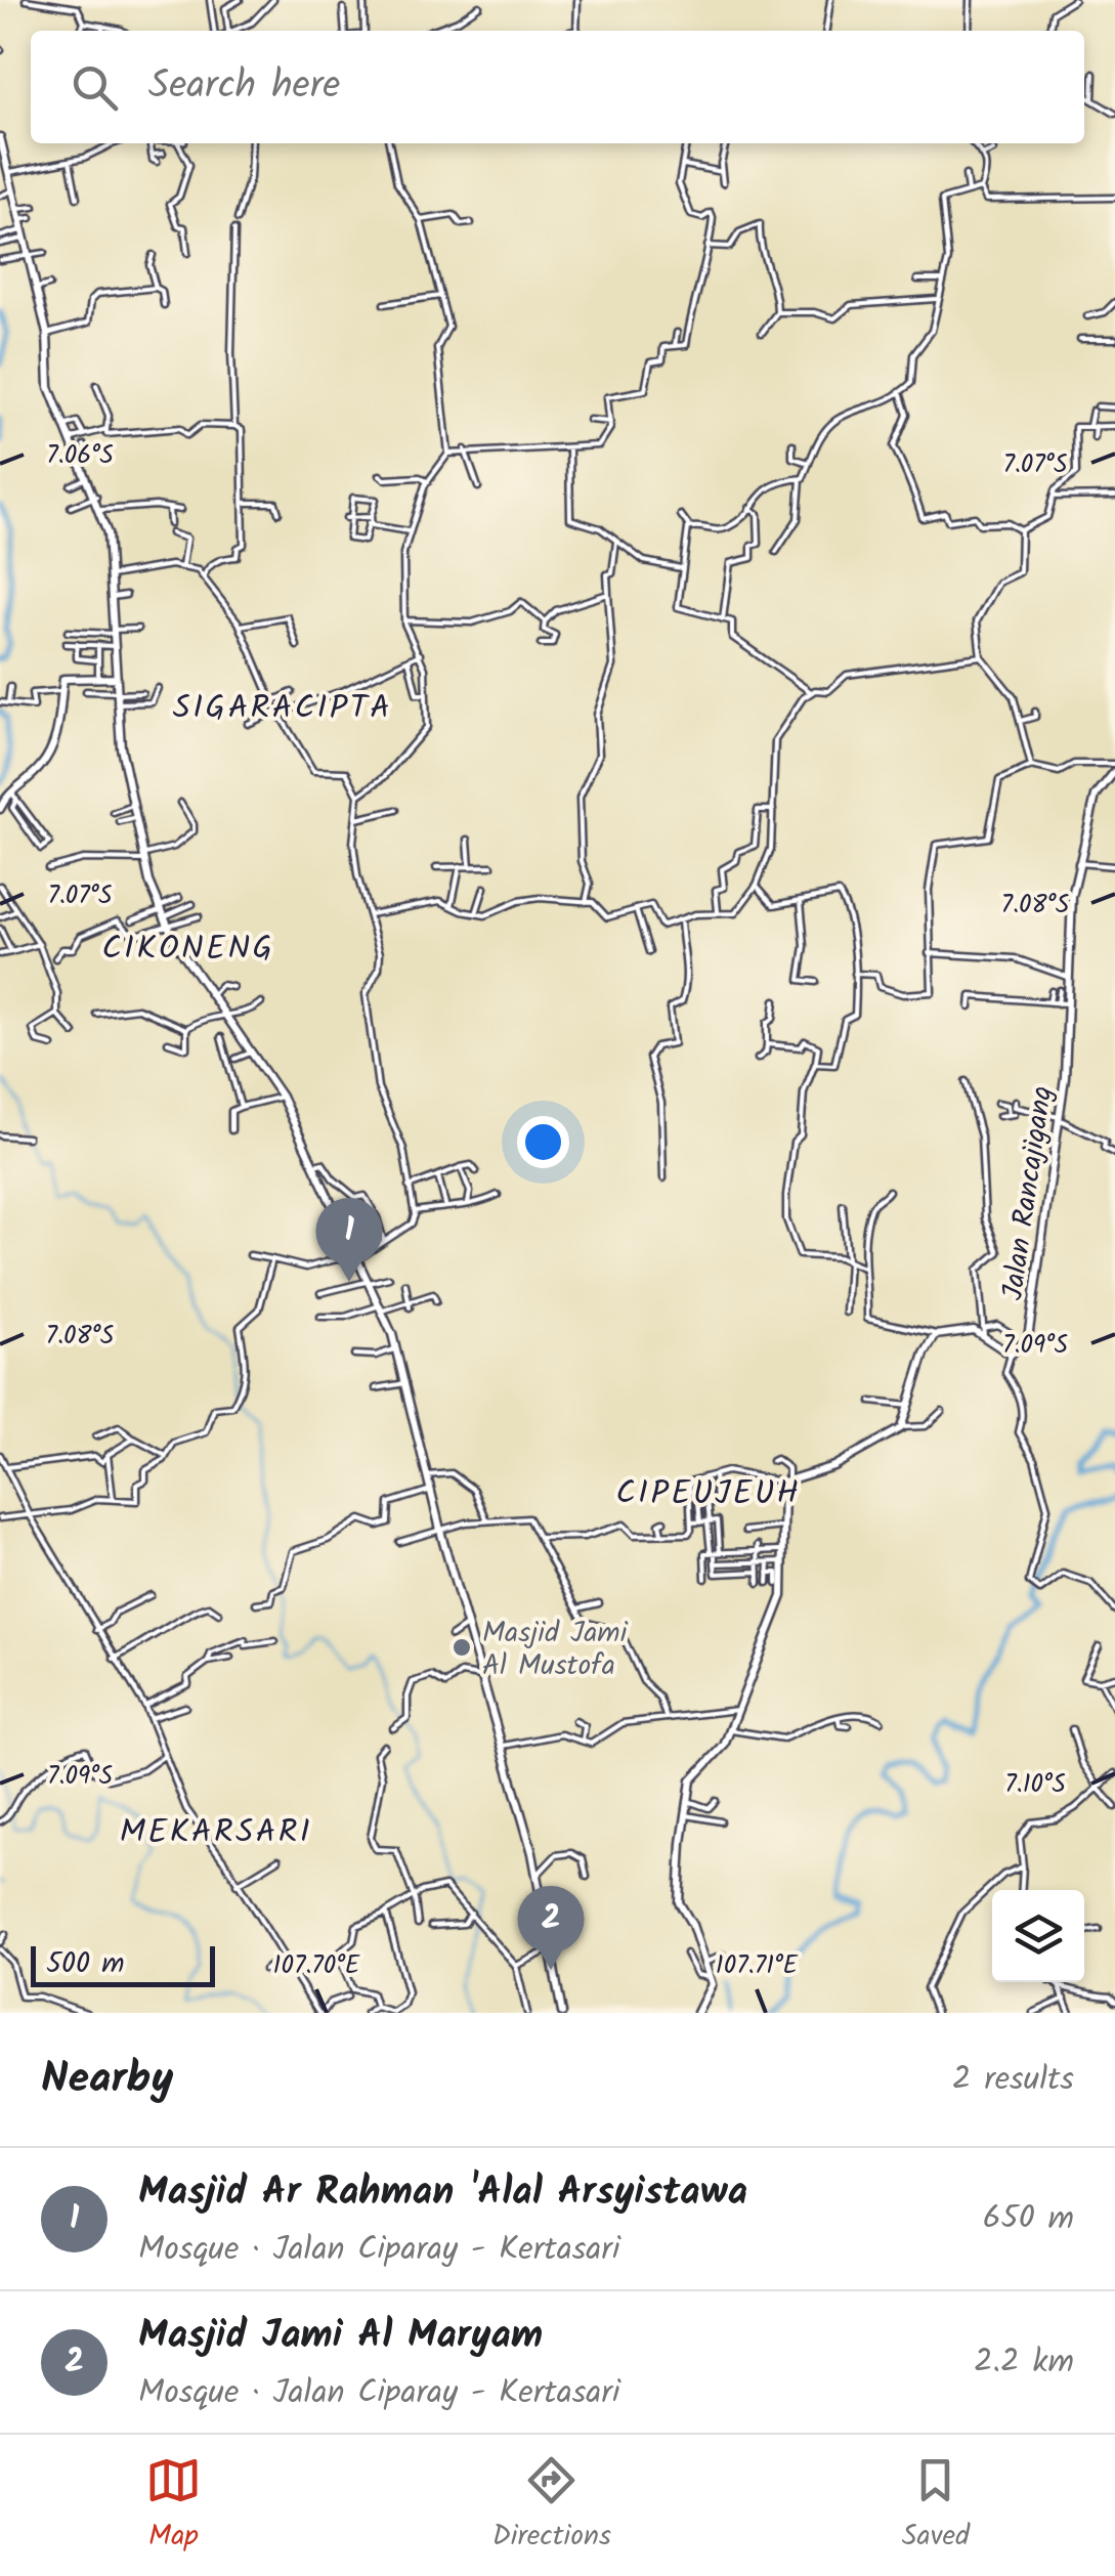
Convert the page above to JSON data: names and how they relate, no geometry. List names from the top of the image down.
{
  "streets": {
    "main road": ["Jalan Rancajigang"]
  },
  "districts": [
    "SIGARACIPTA",
    "CIKONENG",
    "CIPEUJEUH",
    "MEKARSARI"
  ],
  "places": ["Masjid Jami Al Mustofa"],
  "scale_bar": "500 m",
  "page": {
    "search": "Search here",
    "pins": ["1", "2"],
    "scale": "500 m",
    "heading": ["Nearby", "2 results"],
    "list": [
      {
        "mark": "1",
        "name": "Masjid Ar Rahman 'Alal Arsyistawa",
        "note": "Mosque · Jalan Ciparay - Kertasari",
        "value": "650 m"
      },
      {
        "mark": "2",
        "name": "Masjid Jami Al Maryam",
        "note": "Mosque · Jalan Ciparay - Kertasari",
        "value": "2.2 km"
      }
    ],
    "nav": ["Map", "Directions", "Saved"]
  },
  "coordinates": [
    "7.06°S",
    "7.07°S",
    "7.08°S",
    "7.09°S",
    "7.10°S",
    "107.70°E",
    "107.71°E"
  ]
}
